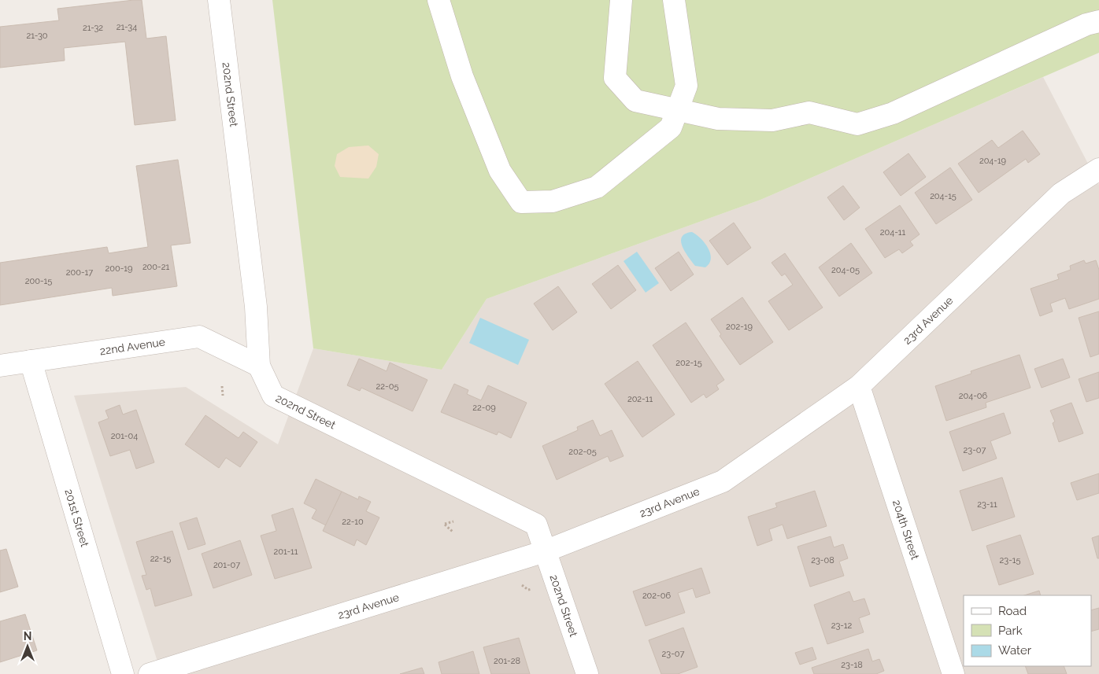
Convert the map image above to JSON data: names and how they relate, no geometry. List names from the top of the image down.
{
  "streets": {
    "street": [
      "202nd Street",
      "23rd Avenue",
      "22nd Avenue",
      "201st Street",
      "204th Street"
    ]
  },
  "crossings": [
    ["202nd Street", "23rd Avenue"],
    ["202nd Street", "22nd Avenue"],
    ["23rd Avenue", "204th Street"],
    ["22nd Avenue", "201st Street"]
  ],
  "house_numbers": [
    "21-34",
    "21-32",
    "21-30",
    "204-19",
    "204-15",
    "204-11",
    "200-21",
    "200-19",
    "204-05",
    "200-17",
    "200-15",
    "202-19",
    "202-15",
    "22-05",
    "204-06",
    "202-11",
    "22-09",
    "201-04",
    "23-07",
    "202-05",
    "23-11",
    "22-10",
    "201-11",
    "22-15",
    "23-08",
    "23-15",
    "201-07",
    "202-06",
    "23-12",
    "23-07",
    "201-28",
    "23-18"
  ],
  "legend": ["Road", "Park", "Water"],
  "north": "top"
}
